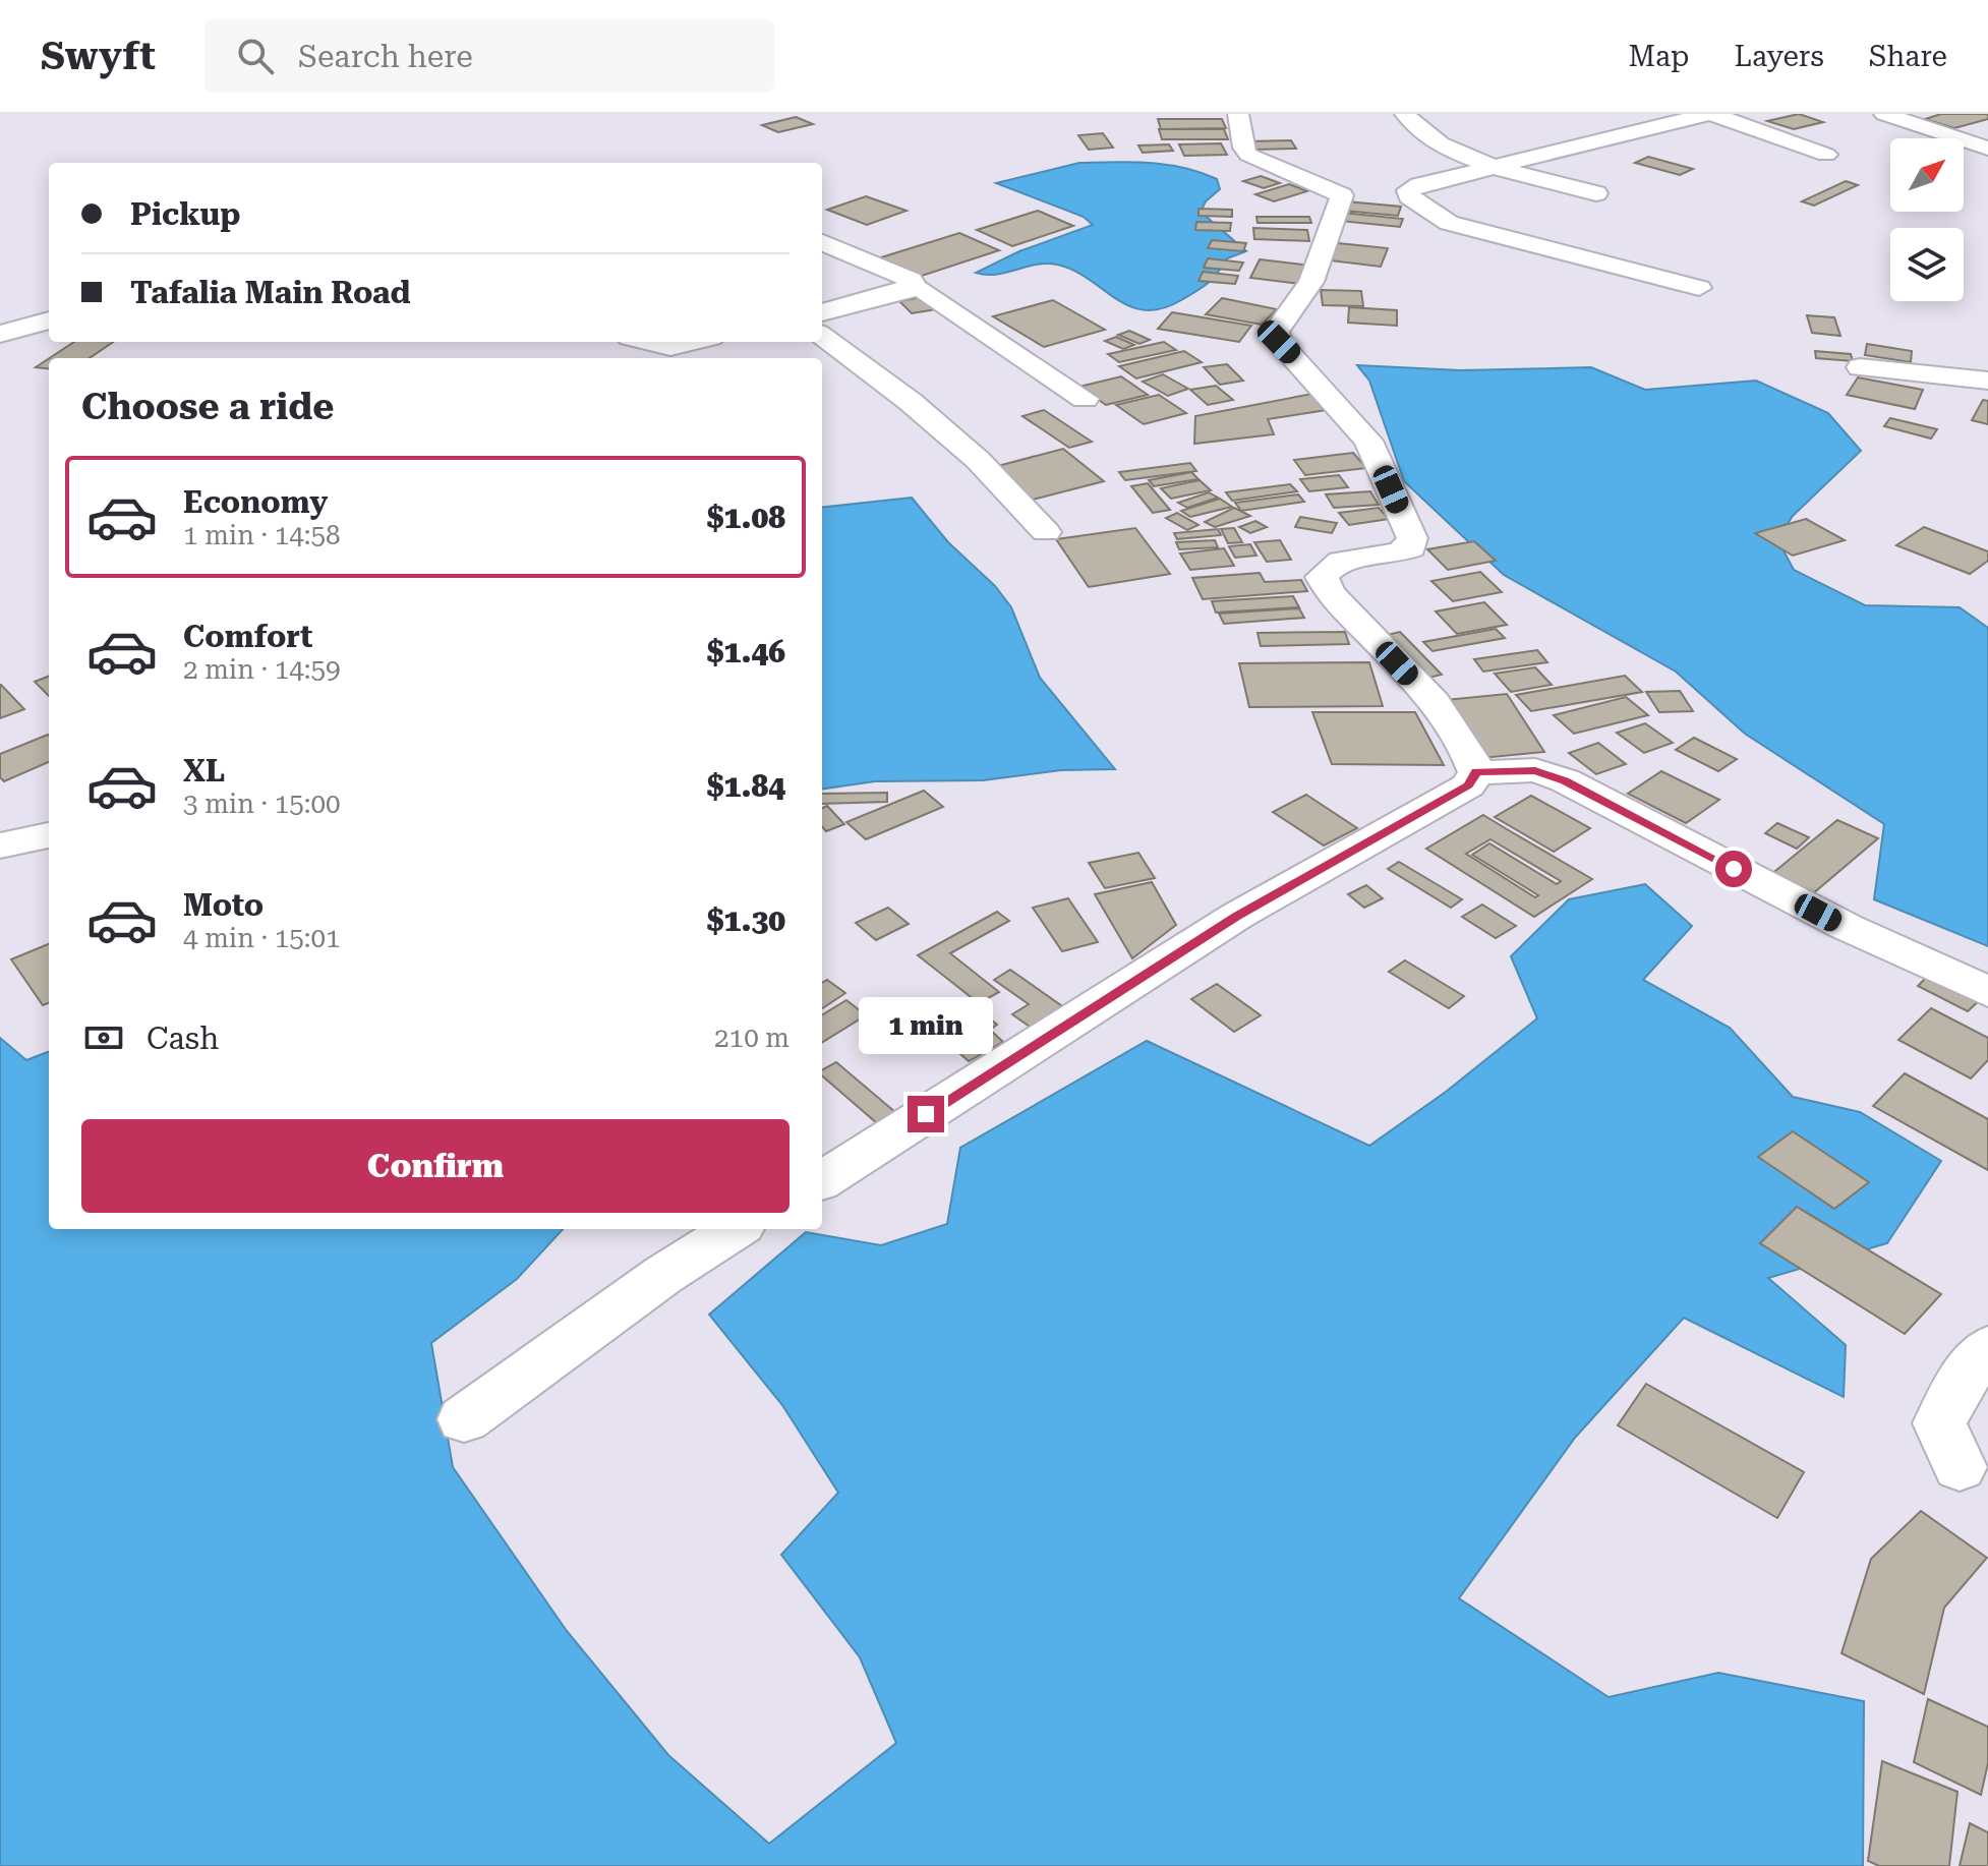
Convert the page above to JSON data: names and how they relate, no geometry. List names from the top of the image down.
{
  "north": "top right",
  "page": {
    "header": "Swyft",
    "search": "Search here",
    "nav": ["Map", "Layers", "Share"],
    "banner": ["Pickup", "Tafalia Main Road"],
    "heading": "Choose a ride",
    "list": [
      {
        "name": "Economy",
        "note": "1 min · 14:58",
        "value": "$1.08"
      },
      {
        "name": "Comfort",
        "note": "2 min · 14:59",
        "value": "$1.46"
      },
      {
        "name": "XL",
        "note": "3 min · 15:00",
        "value": "$1.84"
      },
      {
        "name": "Moto",
        "note": "4 min · 15:01",
        "value": "$1.30"
      }
    ],
    "pay": ["Cash", "210 m"],
    "bubble": "1 min",
    "buttons": "Confirm"
  }
}
